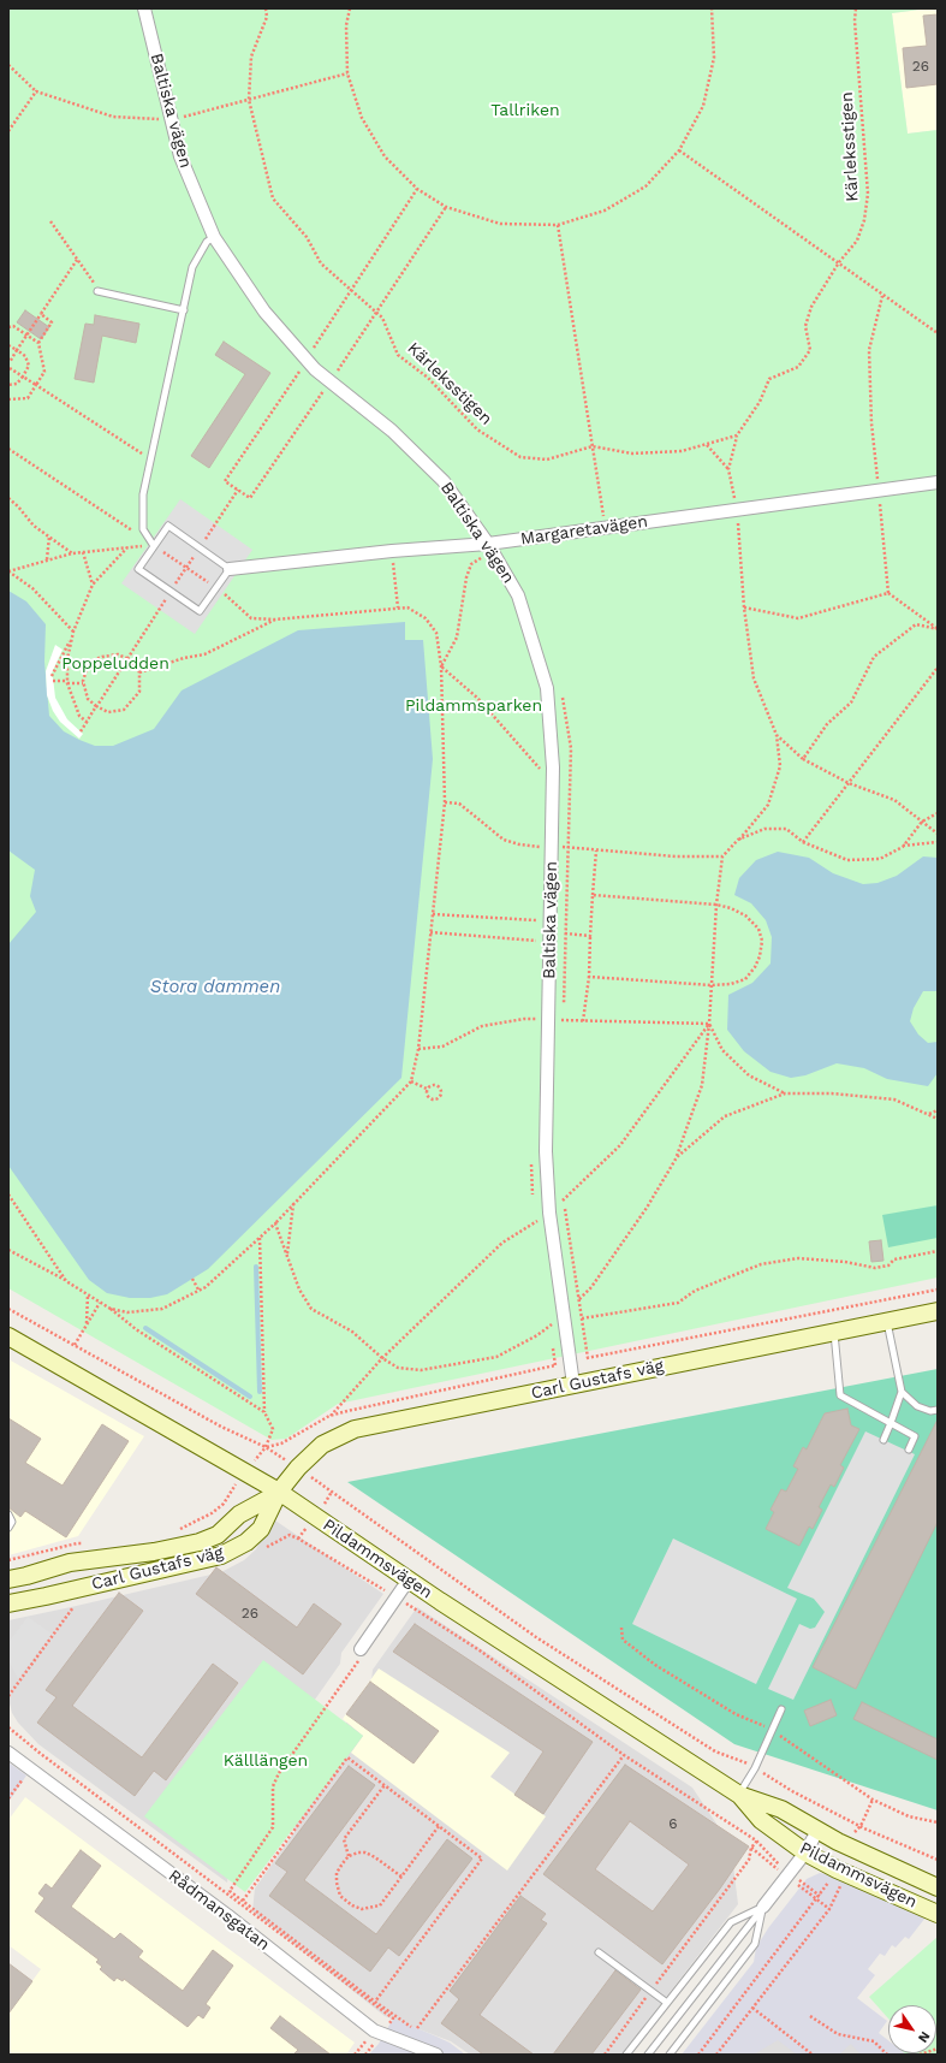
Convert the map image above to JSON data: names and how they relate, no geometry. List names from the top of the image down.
{
  "streets": {
    "main road": ["Carl Gustafs väg", "Pildammsvägen"],
    "street": ["Baltiska vägen", "Margaretavägen", "Rådmansgatan"],
    "path": ["Kärleksstigen"]
  },
  "crossings": [
    ["Baltiska vägen", "Margaretavägen"],
    ["Baltiska vägen", "Carl Gustafs väg"],
    ["Carl Gustafs väg", "Pildammsvägen"]
  ],
  "water": ["Stora dammen"],
  "parks": [
    "Tallriken",
    "Poppeludden",
    "Pildammsparken",
    "Källlängen"
  ],
  "house_numbers": ["26", "26", "6"],
  "north": "bottom right"
}
